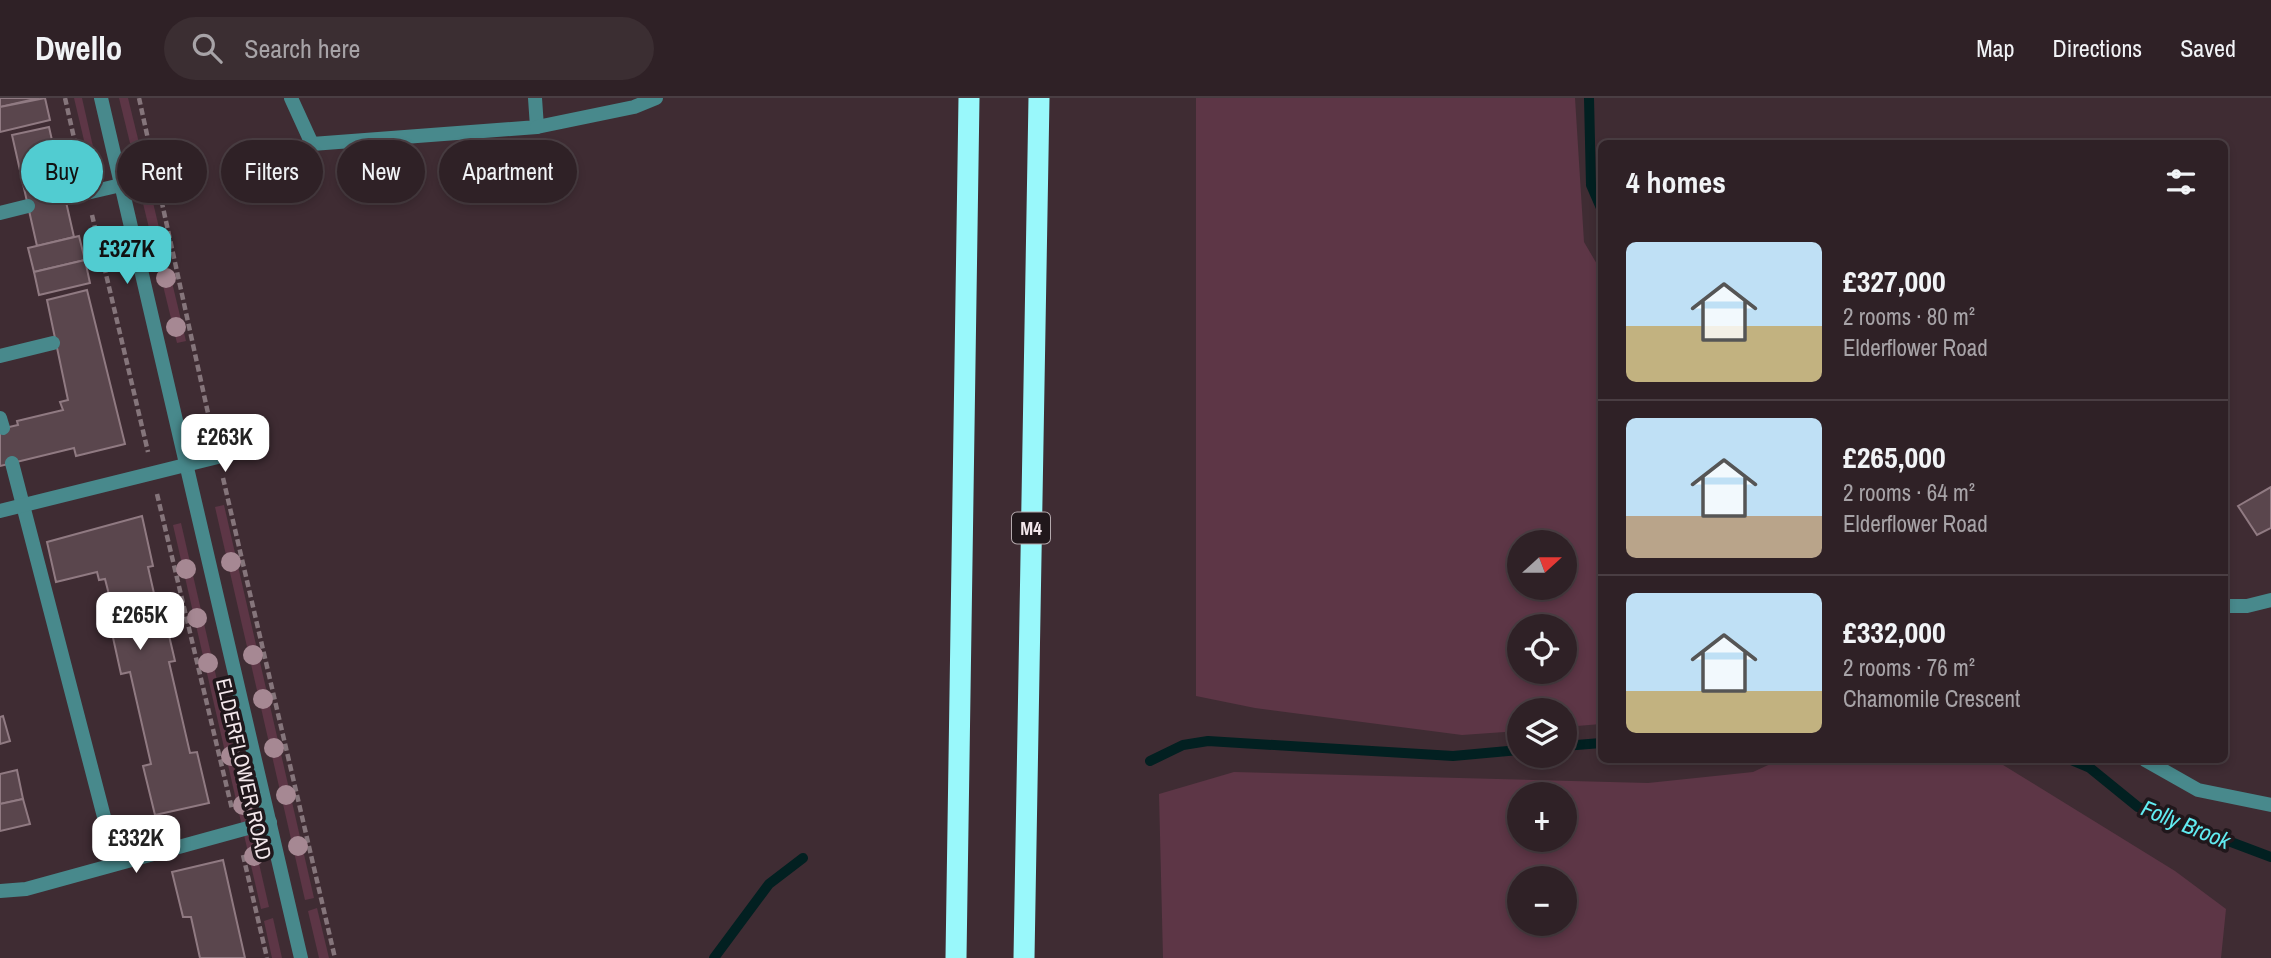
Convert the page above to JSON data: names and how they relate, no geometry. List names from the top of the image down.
{
  "streets": {
    "highway": ["M4"],
    "street": ["ELDERFLOWER ROAD"]
  },
  "water": ["Folly Brook"],
  "north": "right",
  "page": {
    "header": "Dwello",
    "search": "Search here",
    "nav": ["Map", "Directions", "Saved"],
    "chip": [
      "Buy",
      "Rent",
      "Filters",
      "New",
      "Apartment"
    ],
    "heading": "4 homes",
    "list": [
      {
        "name": "£327,000",
        "note": "2 rooms · 80 m² · Elderflower Road"
      },
      {
        "name": "£265,000",
        "note": "2 rooms · 64 m² · Elderflower Road"
      },
      {
        "name": "£332,000",
        "note": "2 rooms · 76 m² · Chamomile Crescent"
      }
    ],
    "price": [
      "£327K",
      "£263K",
      "£265K",
      "£332K"
    ],
    "map_buttons": ["+", "−"]
  }
}
